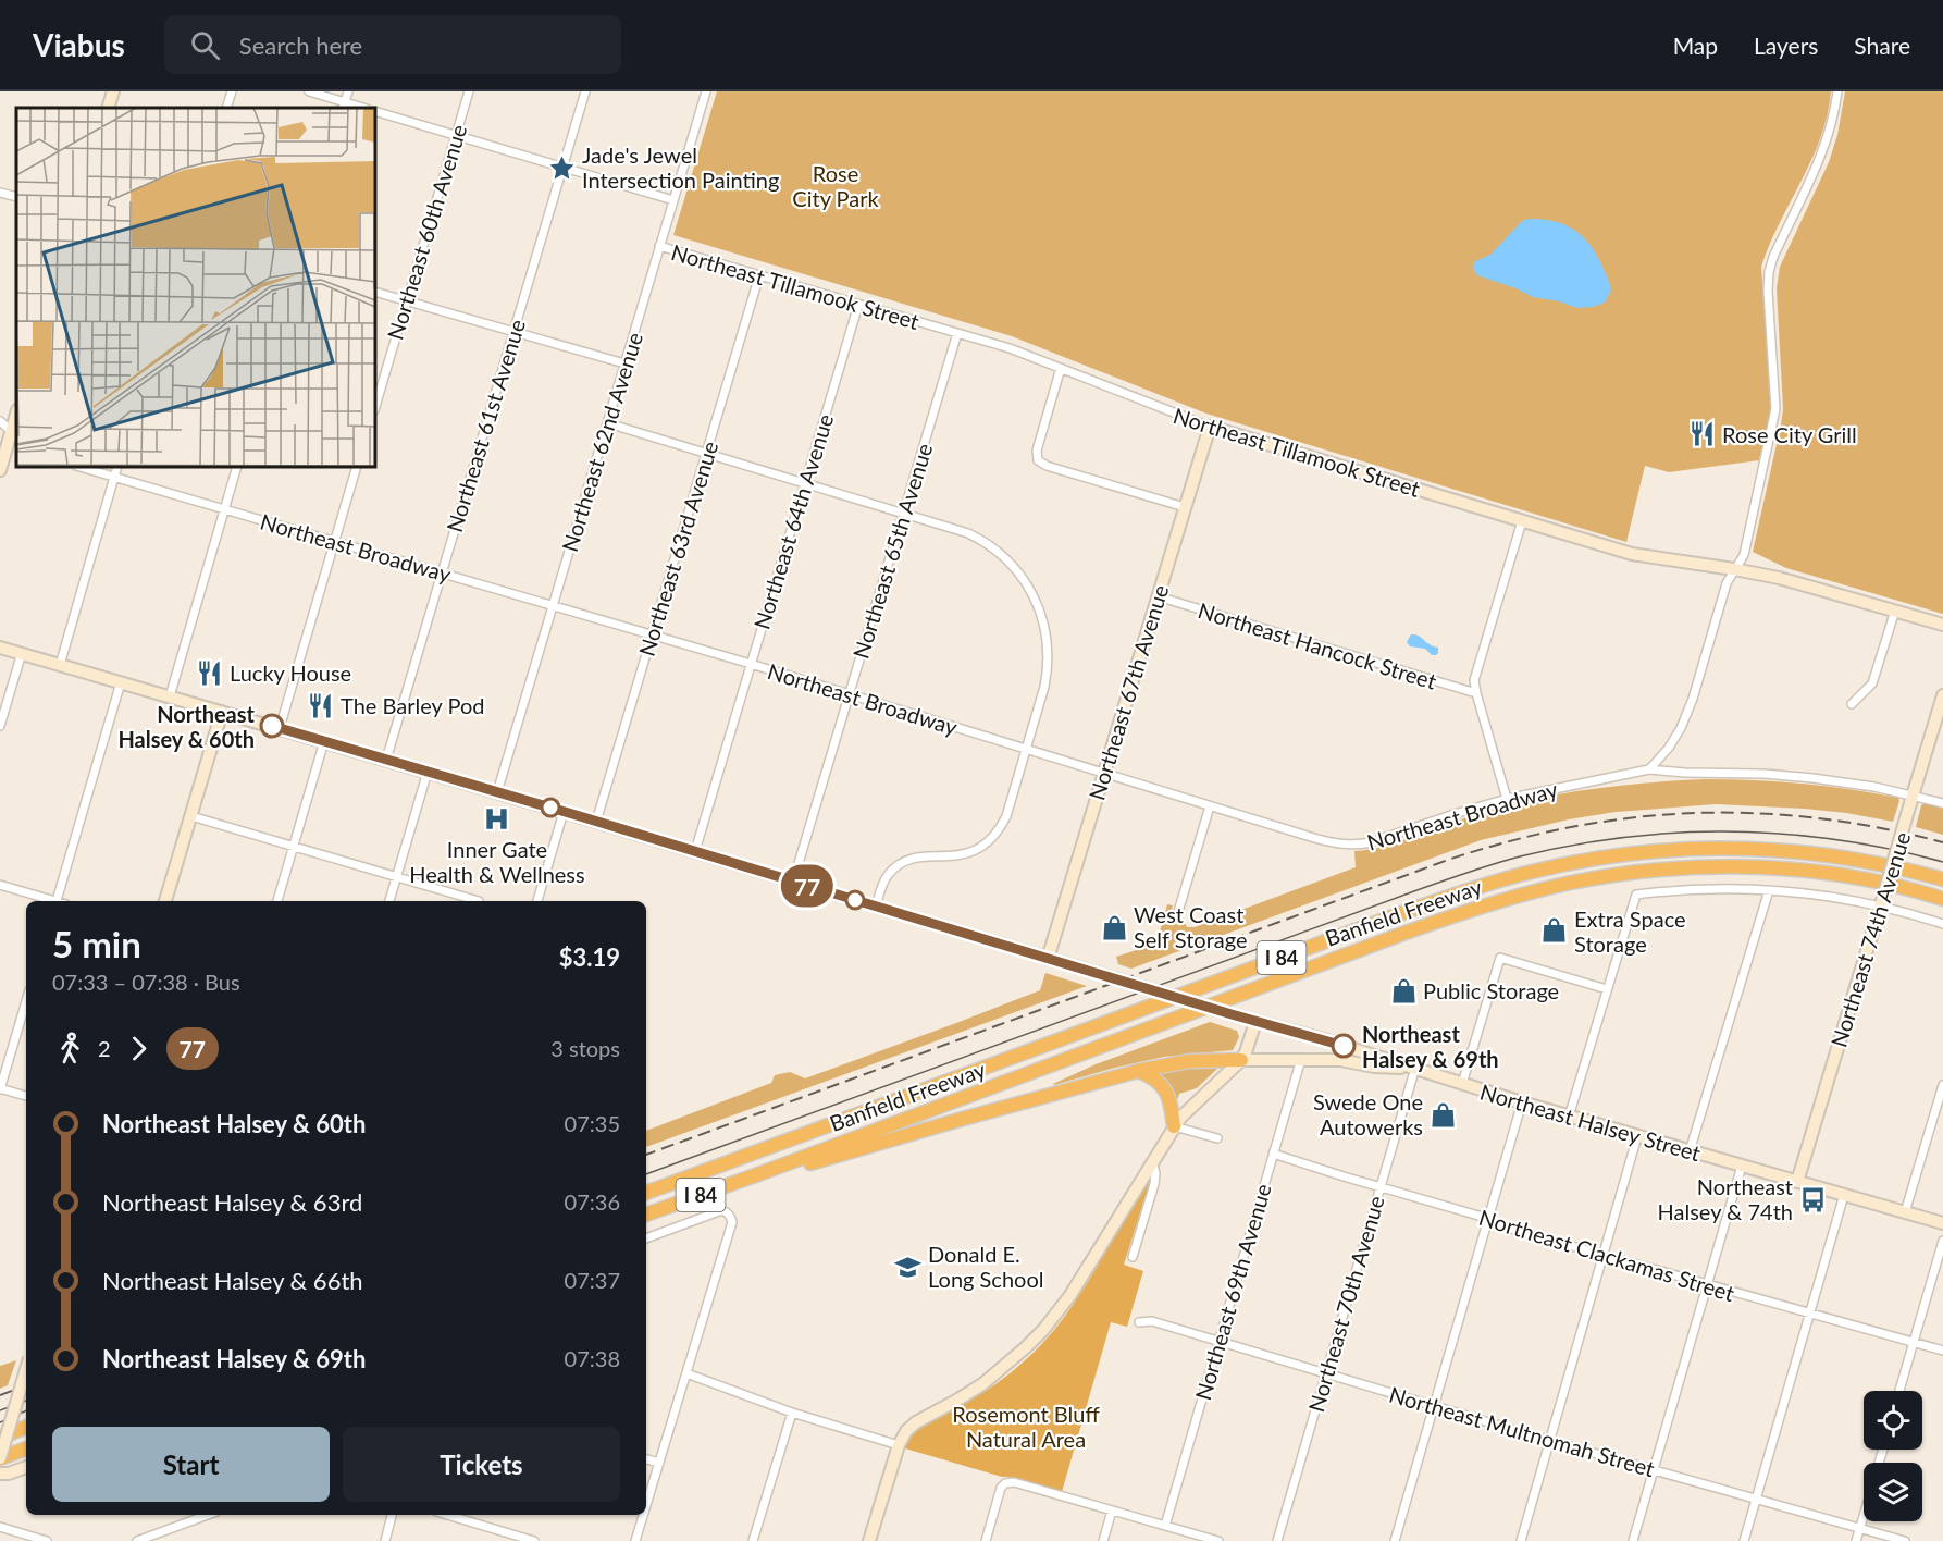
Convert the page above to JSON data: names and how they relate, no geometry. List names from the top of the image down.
{
  "streets": {
    "highway": ["Banfield Freeway", "I 84"],
    "main road": [
      "Northeast Tillamook Street",
      "Northeast 67th Avenue",
      "Northeast 74th Avenue",
      "Northeast Halsey Street"
    ],
    "street": [
      "Northeast 60th Avenue",
      "Northeast 61st Avenue",
      "Northeast 62nd Avenue",
      "Northeast 64th Avenue",
      "Northeast Broadway",
      "Northeast 63rd Avenue",
      "Northeast 65th Avenue",
      "Northeast Hancock Street",
      "Northeast Clackamas Street",
      "Northeast 69th Avenue",
      "Northeast 70th Avenue",
      "Northeast Multnomah Street"
    ]
  },
  "crossings": [
    ["Northeast Tillamook Street", "Northeast 62nd Avenue"],
    ["Northeast Tillamook Street", "Northeast 64th Avenue"],
    ["Northeast Tillamook Street", "Northeast 63rd Avenue"],
    ["Northeast Tillamook Street", "Northeast 65th Avenue"],
    ["Northeast Tillamook Street", "Northeast 67th Avenue"],
    ["Northeast 61st Avenue", "Northeast Broadway"],
    ["Northeast 61st Avenue", "Northeast Halsey Street"],
    ["Northeast 62nd Avenue", "Northeast Broadway"],
    ["Northeast 62nd Avenue", "Northeast Halsey Street"],
    ["Northeast 64th Avenue", "Northeast Broadway"],
    ["Northeast 64th Avenue", "Northeast Halsey Street"],
    ["Northeast Broadway", "Northeast 63rd Avenue"],
    ["Northeast Broadway", "Northeast 65th Avenue"],
    ["Northeast Broadway", "Northeast 67th Avenue"],
    ["Northeast Broadway", "Northeast 74th Avenue"],
    ["Northeast 63rd Avenue", "Northeast Halsey Street"],
    ["Northeast 65th Avenue", "Northeast Halsey Street"],
    ["Northeast Hancock Street", "Northeast 67th Avenue"],
    ["Northeast 67th Avenue", "Northeast Halsey Street"],
    ["Northeast 74th Avenue", "Northeast Halsey Street"],
    ["Northeast Halsey Street", "Northeast 70th Avenue"],
    ["Northeast Clackamas Street", "Northeast 69th Avenue"],
    ["Northeast Clackamas Street", "Northeast 70th Avenue"],
    ["Northeast 69th Avenue", "Northeast Multnomah Street"],
    ["Northeast 70th Avenue", "Northeast Multnomah Street"]
  ],
  "parks": ["Rose City Park", "Rosemont Bluff Natural Area"],
  "places": {
    "place": ["Jade's Jewel Intersection Painting"],
    "restaurant": ["Rose City Grill", "Lucky House", "The Barley Pod"],
    "other": ["Northeast Halsey & 60th", "Northeast Halsey & 69th"],
    "hospital": ["Inner Gate Health & Wellness"],
    "shop": [
      "West Coast Self Storage",
      "Extra Space Storage",
      "Public Storage",
      "Swede One Autowerks"
    ],
    "bus stop": ["Northeast Halsey & 74th"],
    "school or university": ["Donald E. Long School"]
  },
  "lines": ["bus line 77"],
  "page": {
    "header": "Viabus",
    "search": "Search here",
    "nav": ["Map", "Layers", "Share"],
    "on_map": "77",
    "heading": ["5 min", "07:33 – 07:38 · Bus", "$3.19"],
    "legs": ["2", "77", "3 stops"],
    "list": [
      {
        "name": "Northeast Halsey & 60th",
        "value": "07:35"
      },
      {
        "name": "Northeast Halsey & 63rd",
        "value": "07:36"
      },
      {
        "name": "Northeast Halsey & 66th",
        "value": "07:37"
      },
      {
        "name": "Northeast Halsey & 69th",
        "value": "07:38"
      }
    ],
    "buttons": ["Start", "Tickets"]
  }
}
